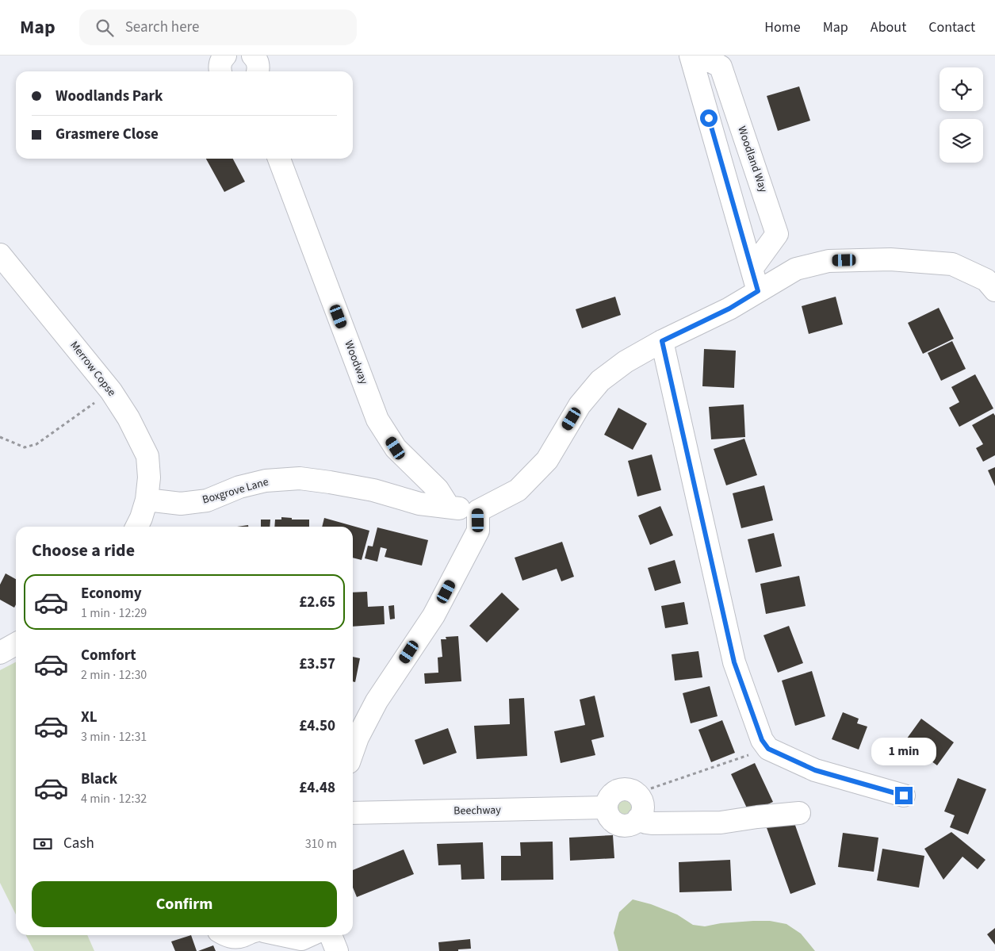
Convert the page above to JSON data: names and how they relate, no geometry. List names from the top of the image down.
{
  "streets": {
    "street": [
      "Woodland Way",
      "Woodway",
      "Merrow Copse",
      "Boxgrove Lane",
      "Beechway"
    ]
  },
  "crossings": [
    ["Woodway", "Boxgrove Lane"],
    ["Merrow Copse", "Boxgrove Lane"]
  ],
  "page": {
    "header": "Map",
    "search": "Search here",
    "nav": [
      "Home",
      "Map",
      "About",
      "Contact"
    ],
    "banner": ["Woodlands Park", "Grasmere Close"],
    "heading": "Choose a ride",
    "list": [
      {
        "name": "Economy",
        "note": "1 min · 12:29",
        "value": "£2.65"
      },
      {
        "name": "Comfort",
        "note": "2 min · 12:30",
        "value": "£3.57"
      },
      {
        "name": "XL",
        "note": "3 min · 12:31",
        "value": "£4.50"
      },
      {
        "name": "Black",
        "note": "4 min · 12:32",
        "value": "£4.48"
      }
    ],
    "bubble": "1 min",
    "pay": ["Cash", "310 m"],
    "buttons": "Confirm"
  }
}
